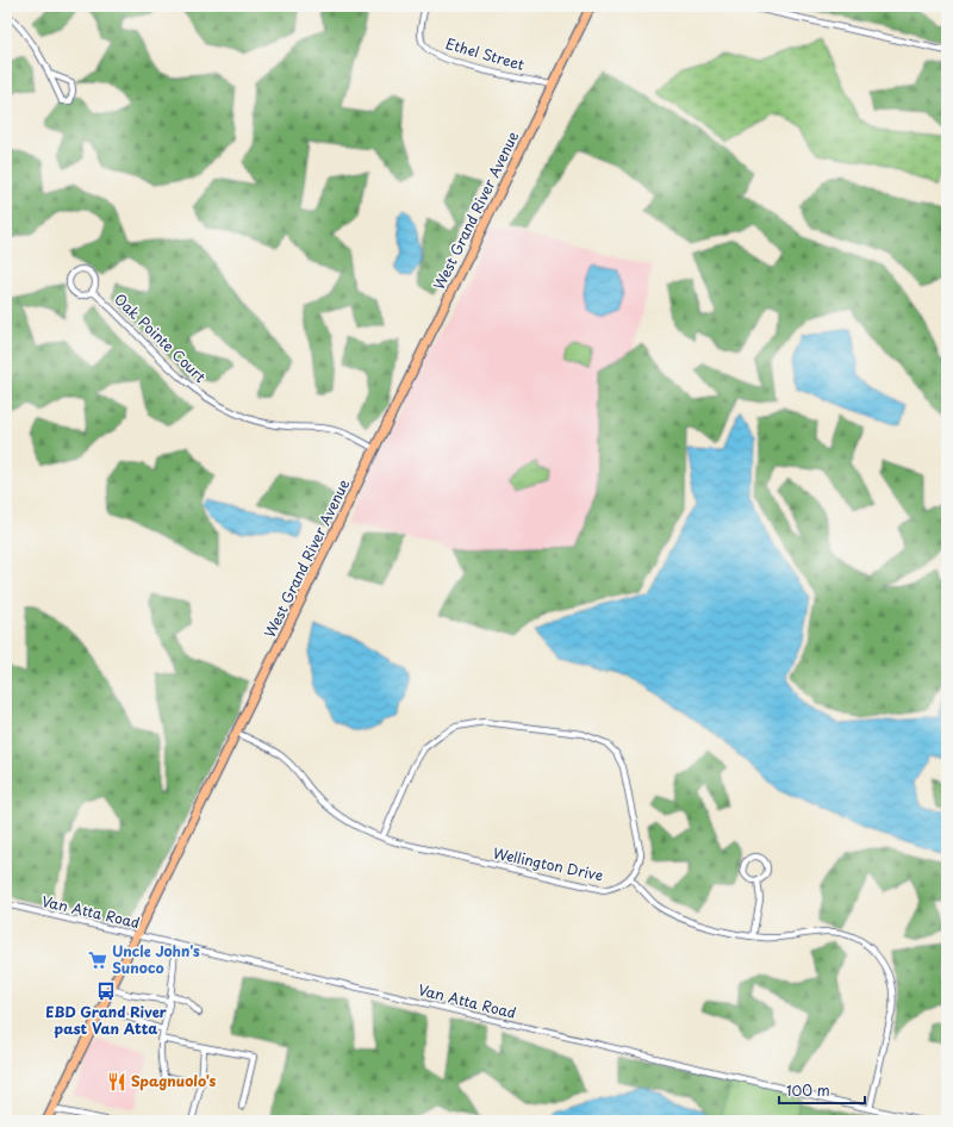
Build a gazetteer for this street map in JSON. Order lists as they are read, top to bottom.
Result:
{
  "streets": {
    "main road": ["West Grand River Avenue"],
    "street": [
      "Ethel Street",
      "Oak Pointe Court",
      "Wellington Drive",
      "Van Atta Road"
    ]
  },
  "crossings": [
    ["Ethel Street", "West Grand River Avenue"],
    ["West Grand River Avenue", "Oak Pointe Court"],
    ["West Grand River Avenue", "Wellington Drive"],
    ["West Grand River Avenue", "Van Atta Road"]
  ],
  "places": {
    "supermarket": ["Uncle John's Sunoco"],
    "bus stop": ["EBD Grand River past Van Atta"],
    "restaurant": ["Spagnuolo's"]
  },
  "scale_bar": "100 m"
}
